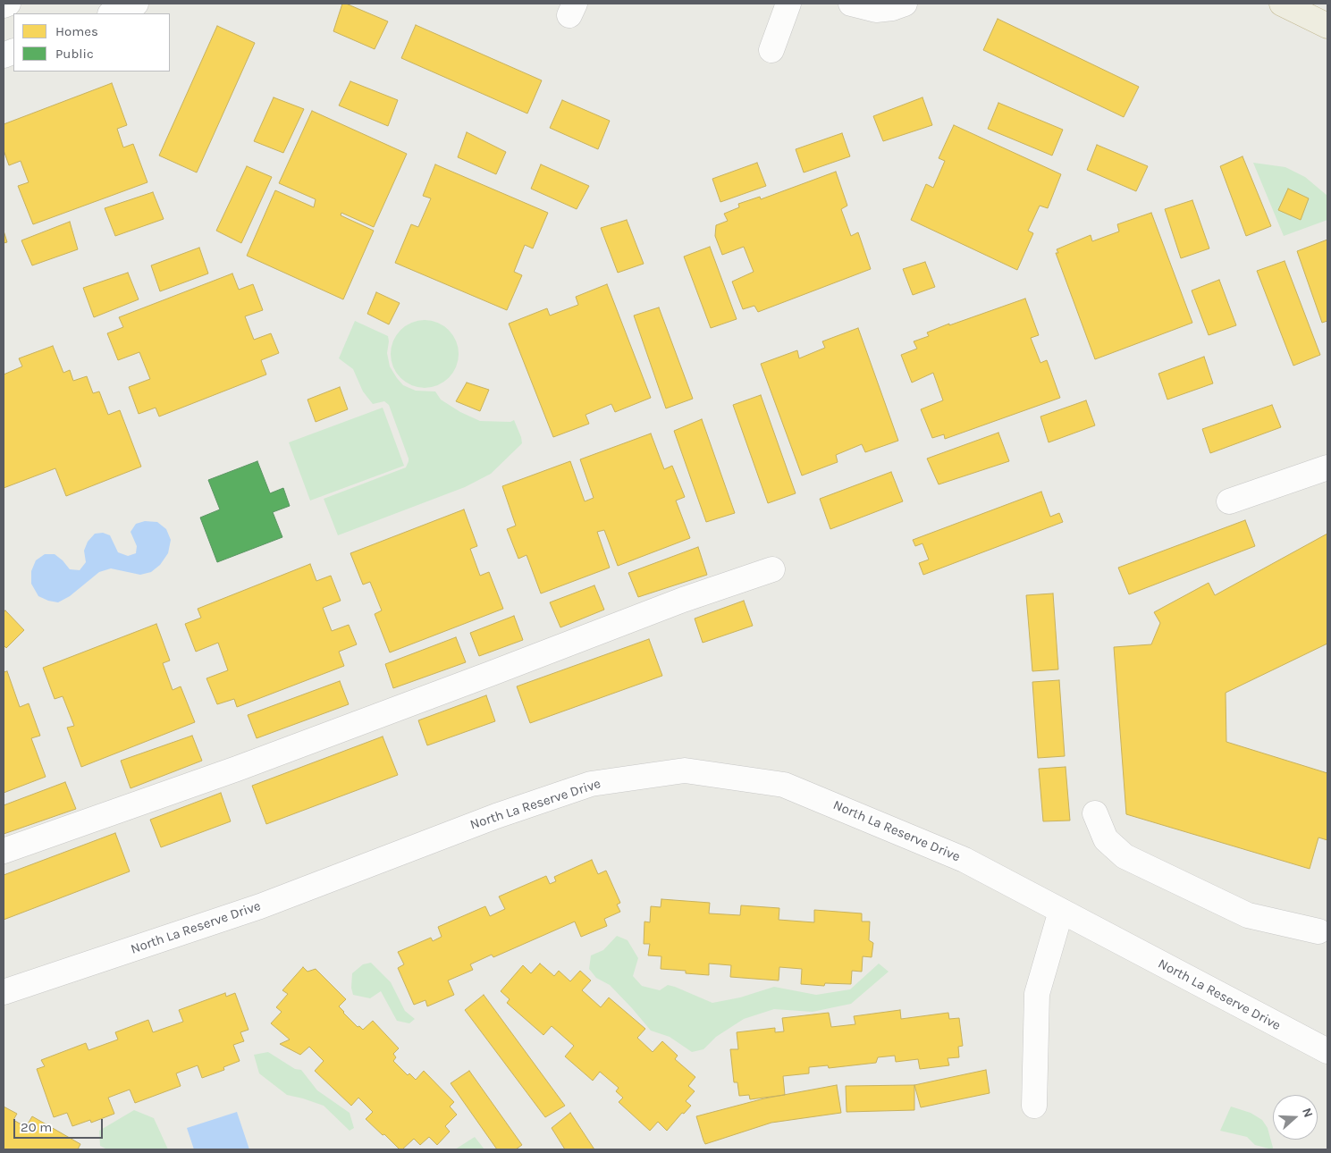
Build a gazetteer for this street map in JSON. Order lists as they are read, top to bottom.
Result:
{
  "streets": {
    "street": ["North La Reserve Drive"]
  },
  "legend": ["Homes", "Public"],
  "scale_bar": "20 m",
  "north": "right"
}
